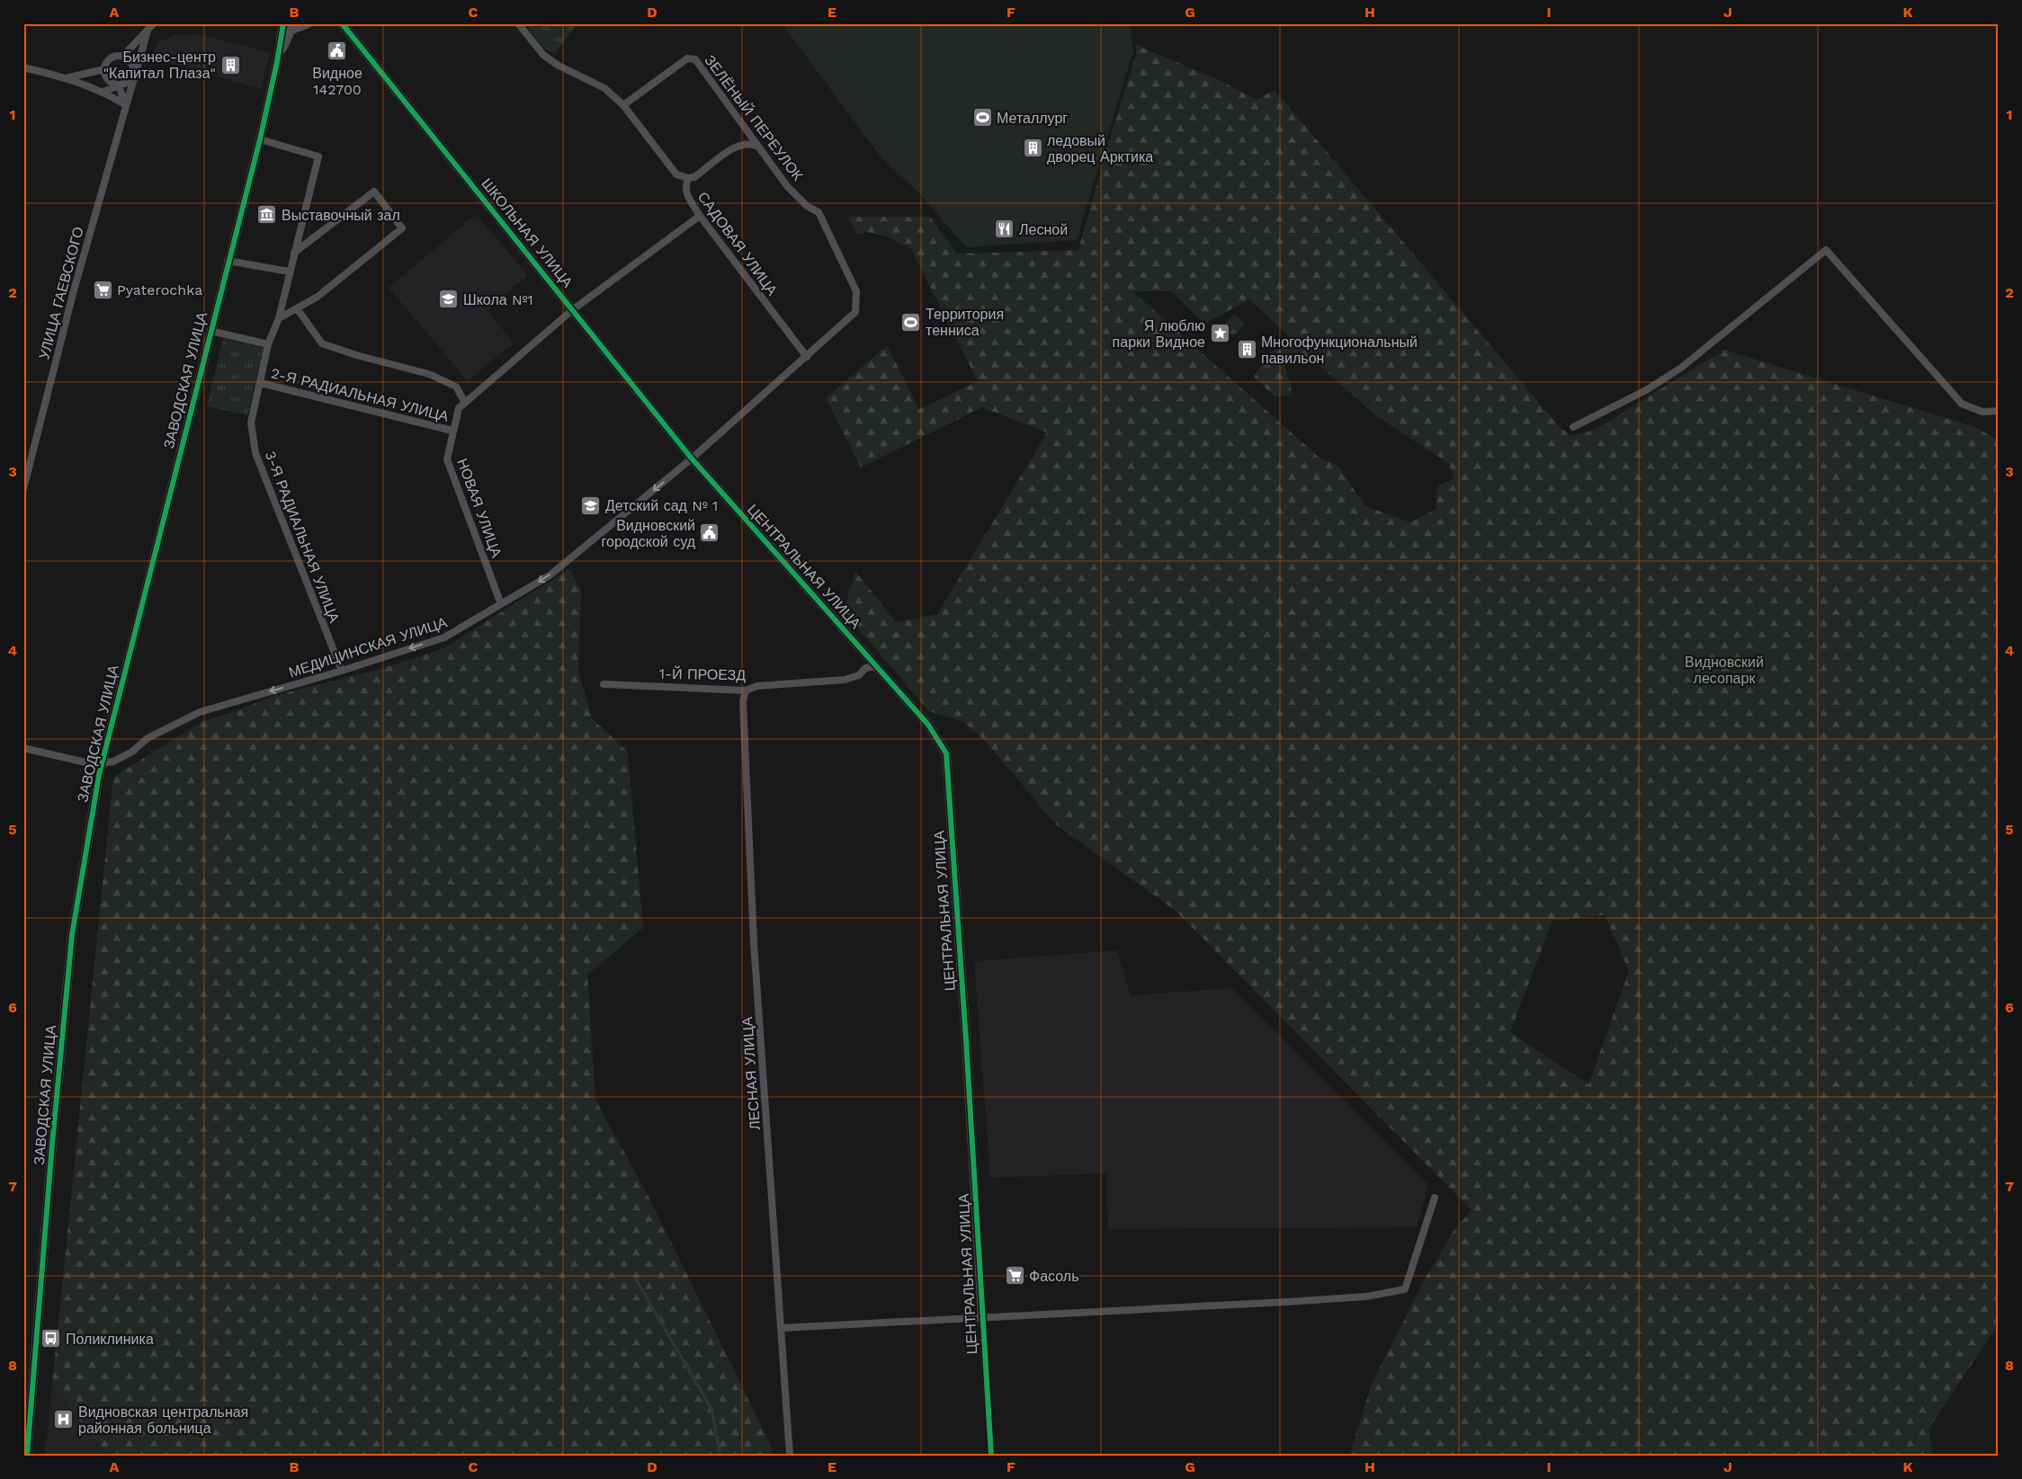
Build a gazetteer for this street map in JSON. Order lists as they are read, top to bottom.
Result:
{
  "streets": {
    "street": [
      "ЗЕЛЁНЫЙ ПЕРЕУЛОК",
      "ШКОЛЬНАЯ УЛИЦА",
      "САДОВАЯ УЛИЦА",
      "УЛИЦА ГАЕВСКОГО",
      "ЗАВОДСКАЯ УЛИЦА",
      "2-Я РАДИАЛЬНАЯ УЛИЦА",
      "НОВАЯ УЛИЦА",
      "3-Я РАДИАЛЬНАЯ УЛИЦА",
      "ЦЕНТРАЛЬНАЯ УЛИЦА",
      "МЕДИЦИНСКАЯ УЛИЦА",
      "1-Й ПРОЕЗД",
      "ЛЕСНАЯ УЛИЦА"
    ]
  },
  "crossings": [
    ["ЗЕЛЁНЫЙ ПЕРЕУЛОК", "САДОВАЯ УЛИЦА"],
    ["ЗЕЛЁНЫЙ ПЕРЕУЛОК", "МЕДИЦИНСКАЯ УЛИЦА"],
    ["ШКОЛЬНАЯ УЛИЦА", "НОВАЯ УЛИЦА"],
    ["ШКОЛЬНАЯ УЛИЦА", "ЦЕНТРАЛЬНАЯ УЛИЦА"],
    ["ШКОЛЬНАЯ УЛИЦА", "МЕДИЦИНСКАЯ УЛИЦА"],
    ["САДОВАЯ УЛИЦА", "НОВАЯ УЛИЦА"],
    ["САДОВАЯ УЛИЦА", "МЕДИЦИНСКАЯ УЛИЦА"],
    ["ЗАВОДСКАЯ УЛИЦА", "3-Я РАДИАЛЬНАЯ УЛИЦА"],
    ["ЗАВОДСКАЯ УЛИЦА", "МЕДИЦИНСКАЯ УЛИЦА"],
    ["2-Я РАДИАЛЬНАЯ УЛИЦА", "НОВАЯ УЛИЦА"],
    ["2-Я РАДИАЛЬНАЯ УЛИЦА", "3-Я РАДИАЛЬНАЯ УЛИЦА"],
    ["НОВАЯ УЛИЦА", "МЕДИЦИНСКАЯ УЛИЦА"],
    ["3-Я РАДИАЛЬНАЯ УЛИЦА", "МЕДИЦИНСКАЯ УЛИЦА"],
    ["ЦЕНТРАЛЬНАЯ УЛИЦА", "МЕДИЦИНСКАЯ УЛИЦА"],
    ["ЦЕНТРАЛЬНАЯ УЛИЦА", "1-Й ПРОЕЗД"],
    ["1-Й ПРОЕЗД", "ЛЕСНАЯ УЛИЦА"]
  ],
  "one_way": ["МЕДИЦИНСКАЯ УЛИЦА"],
  "parks": ["Видновский лесопарк"],
  "places": {
    "public building": ["Видное 142700", "Видновский городской суд"],
    "building": ["Бизнес-центр \"Капитал Плаза\"", "ледовый дворец Арктика", "Многофункциональный павильон"],
    "sports": ["Металлург", "Территория тенниса"],
    "museum": ["Выставочный зал"],
    "restaurant": ["Лесной"],
    "supermarket": ["Pyaterochka", "Фасоль"],
    "school or university": ["Школа №1", "Детский сад № 1"],
    "place": ["Я люблю парки Видное"],
    "bus stop": ["Поликлиника"],
    "hospital": ["Видновская центральная районная больница"]
  },
  "grid": {
    "columns": [
      "A",
      "B",
      "C",
      "D",
      "E",
      "F",
      "G",
      "H",
      "I",
      "J",
      "K"
    ],
    "rows": [
      "1",
      "2",
      "3",
      "4",
      "5",
      "6",
      "7",
      "8"
    ]
  }
}
